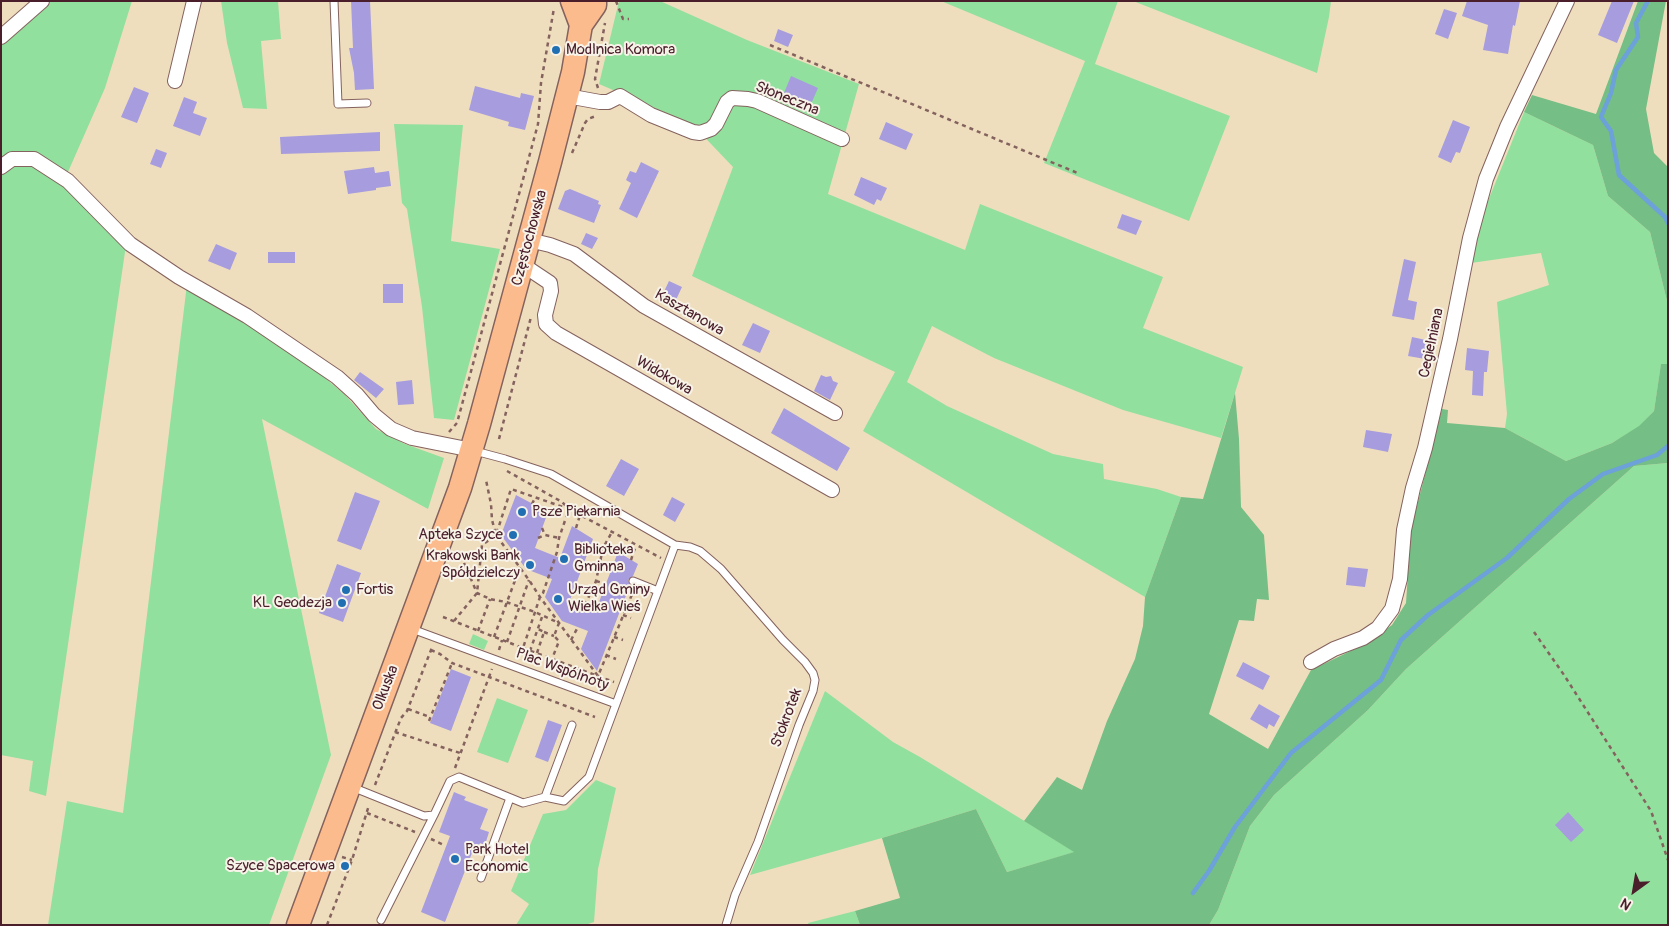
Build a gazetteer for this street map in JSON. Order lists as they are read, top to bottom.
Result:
{
  "streets": {
    "main road": ["Częstochowska", "Olkuska"],
    "street": [
      "Słoneczna",
      "Kasztanowa",
      "Cegielniana",
      "Widokowa"
    ],
    "lane": ["Plac Wspólnoty", "Stokrotek"]
  },
  "crossings": [
    ["Słoneczna", "Częstochowska"],
    ["Częstochowska", "Kasztanowa"],
    ["Częstochowska", "Widokowa"],
    ["Częstochowska", "Olkuska"],
    ["Plac Wspólnoty", "Olkuska"],
    ["Plac Wspólnoty", "Stokrotek"]
  ],
  "places": [
    "Modlnica Komora",
    "Psze Piekarnia",
    "Apteka Szyce",
    "Biblioteka Gminna",
    "Krakowski Bank Spółdzielczy",
    "Fortis",
    "Urząd Gminy Wielka Wieś",
    "KL Geodezja",
    "Park Hotel Economic",
    "Szyce Spacerowa"
  ],
  "north": "bottom left"
}
